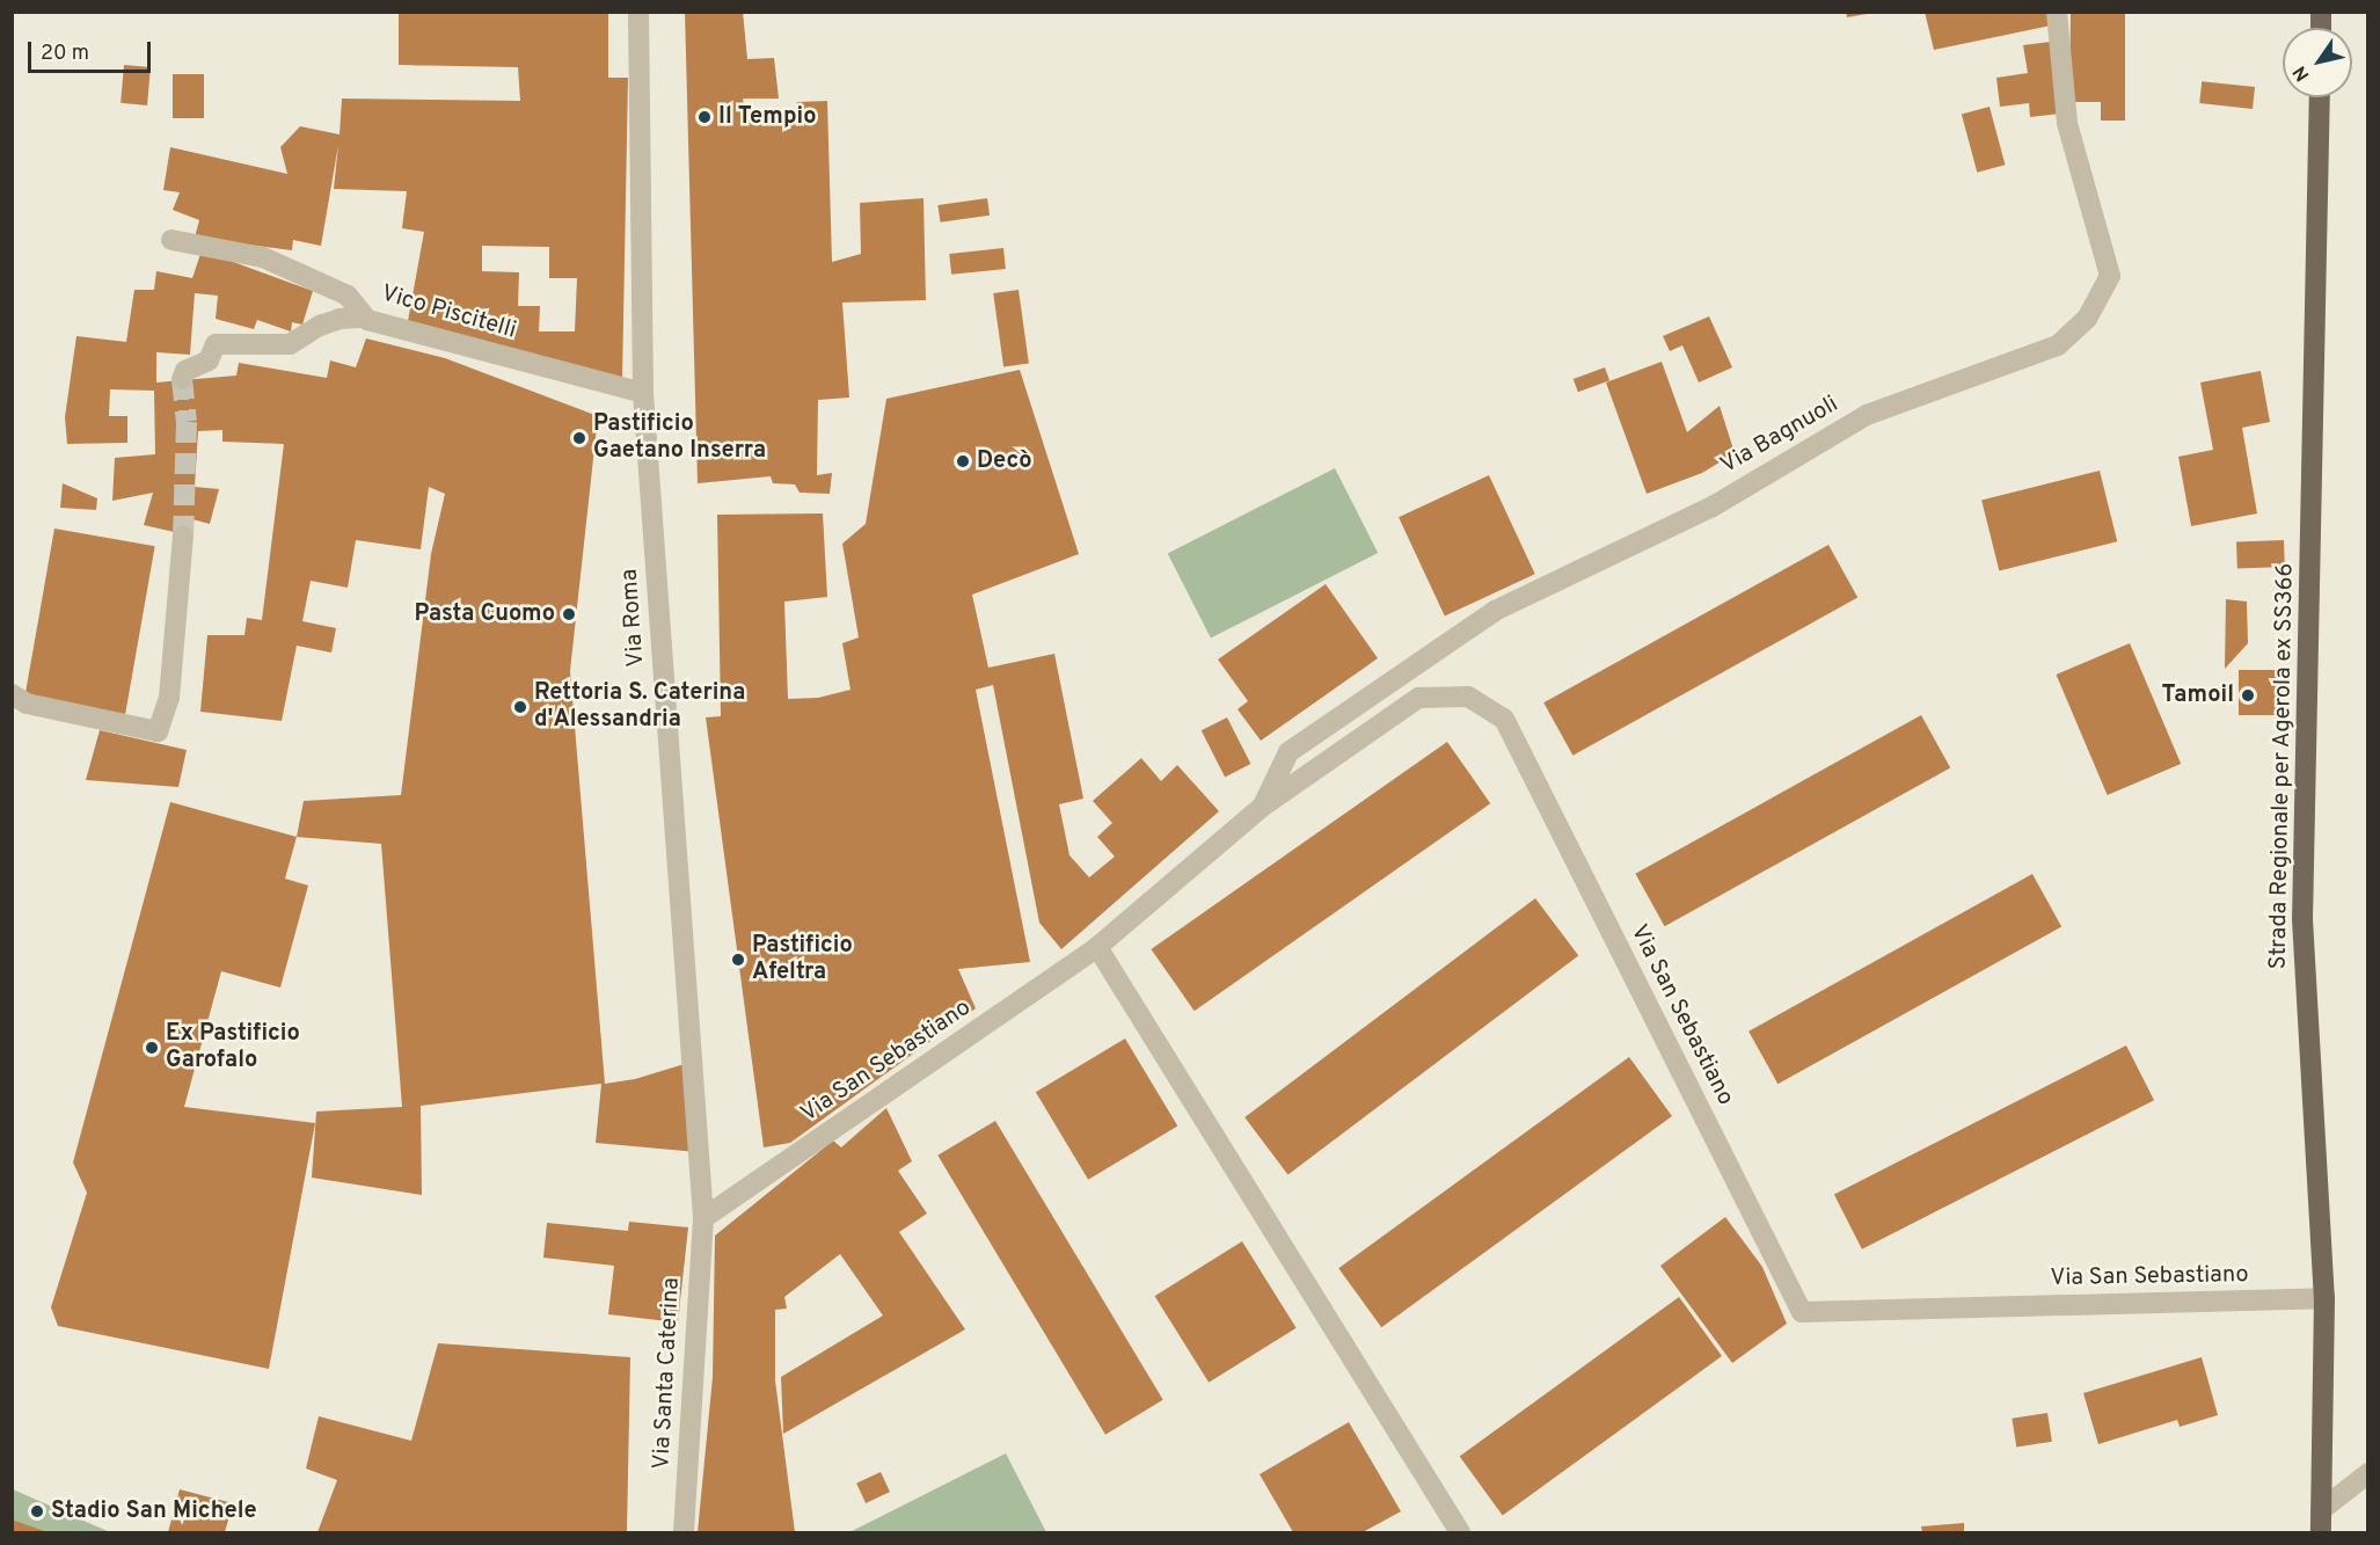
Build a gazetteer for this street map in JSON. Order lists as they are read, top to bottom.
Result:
{
  "streets": {
    "main road": ["Strada Regionale per Agerola ex SS366"],
    "street": [
      "Vico Piscitelli",
      "Via Bagnuoli",
      "Via Roma",
      "Via San Sebastiano",
      "Via Santa Caterina"
    ]
  },
  "crossings": [
    ["Vico Piscitelli", "Via Roma"],
    ["Via Bagnuoli", "Via San Sebastiano"],
    ["Via Roma", "Via San Sebastiano"],
    ["Via Roma", "Via Santa Caterina"],
    ["Strada Regionale per Agerola ex SS366", "Via San Sebastiano"],
    ["Via San Sebastiano", "Via Santa Caterina"]
  ],
  "places": [
    "Il Tempio",
    "Pastificio Gaetano Inserra",
    "Decò",
    "Pasta Cuomo",
    "Tamoil",
    "Rettoria S. Caterina d'Alessandria",
    "Pastificio Afeltra",
    "Ex Pastificio Garofalo",
    "Stadio San Michele"
  ],
  "scale_bar": "20 m",
  "north": "bottom left"
}
